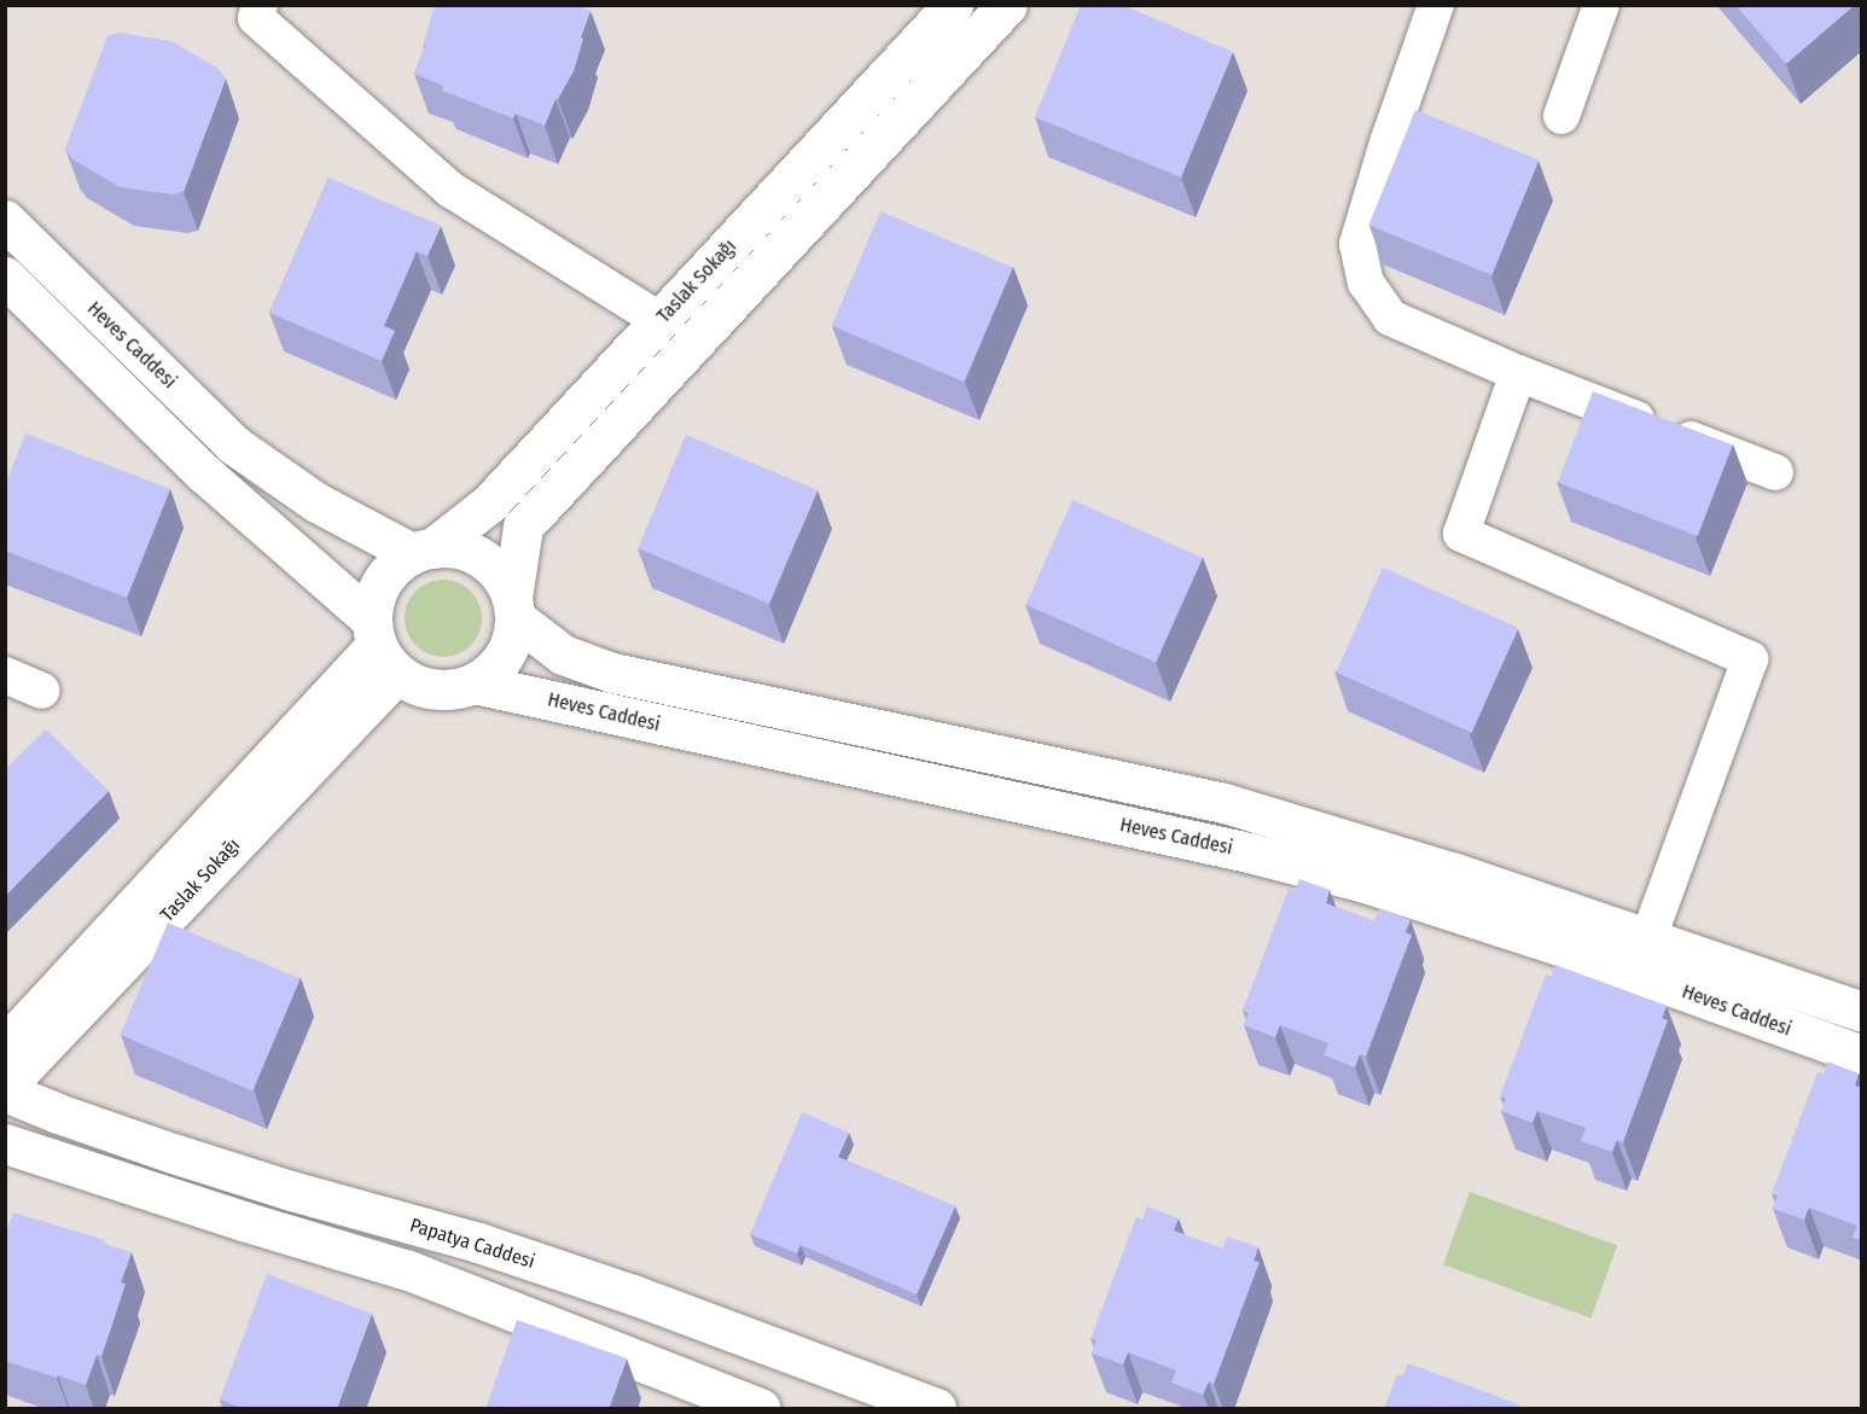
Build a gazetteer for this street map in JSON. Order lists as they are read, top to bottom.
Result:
{
  "streets": {
    "street": ["Taslak Sokağı", "Heves Caddesi", "Papatya Caddesi"]
  },
  "crossings": [
    ["Taslak Sokağı", "Heves Caddesi"],
    ["Taslak Sokağı", "Papatya Caddesi"]
  ]
}
